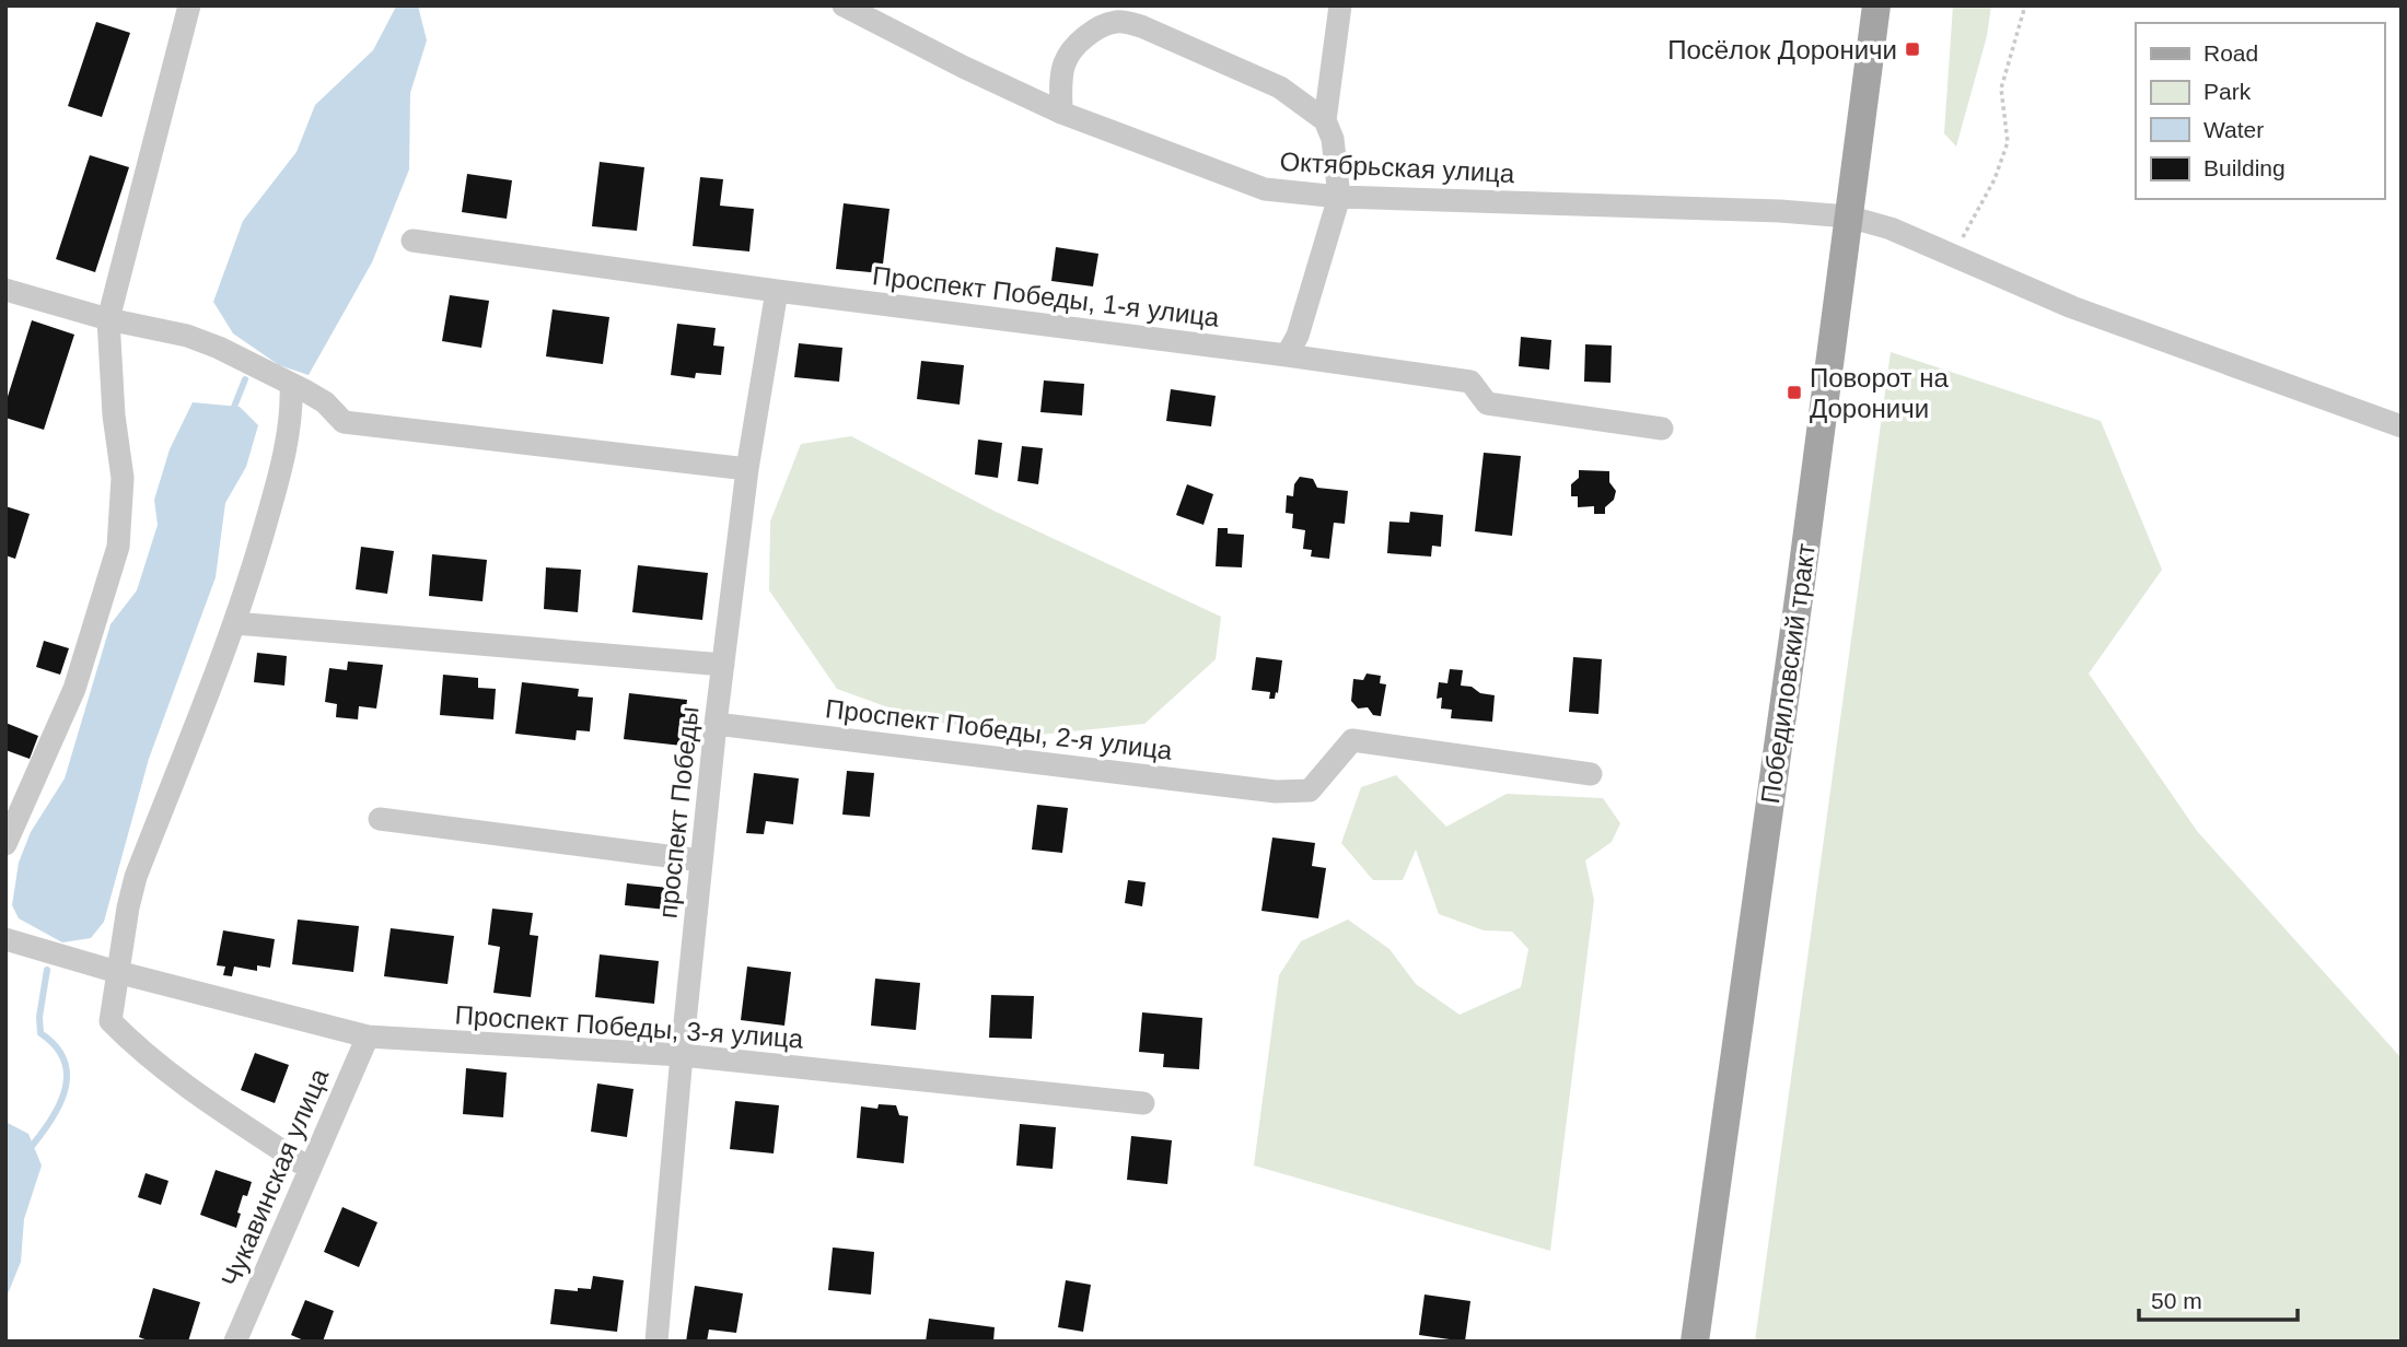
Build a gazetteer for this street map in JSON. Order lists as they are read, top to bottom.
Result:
{
  "streets": {
    "main road": ["Победиловский тракт"],
    "street": [
      "Октябрьская улица",
      "Проспект Победы, 1-я улица",
      "Проспект Победы, 2-я улица",
      "проспект Победы",
      "Проспект Победы, 3-я улица",
      "Чукавинская улица"
    ]
  },
  "crossings": [
    ["Октябрьская улица", "Победиловский тракт"],
    ["Проспект Победы, 1-я улица", "проспект Победы"],
    ["Проспект Победы, 2-я улица", "проспект Победы"],
    ["проспект Победы", "Проспект Победы, 3-я улица"],
    ["Проспект Победы, 3-я улица", "Чукавинская улица"]
  ],
  "places": {
    "transit": ["Посёлок Дороничи", "Поворот на Дороничи"]
  },
  "legend": [
    "Road",
    "Park",
    "Water",
    "Building"
  ],
  "scale_bar": "50 m"
}
